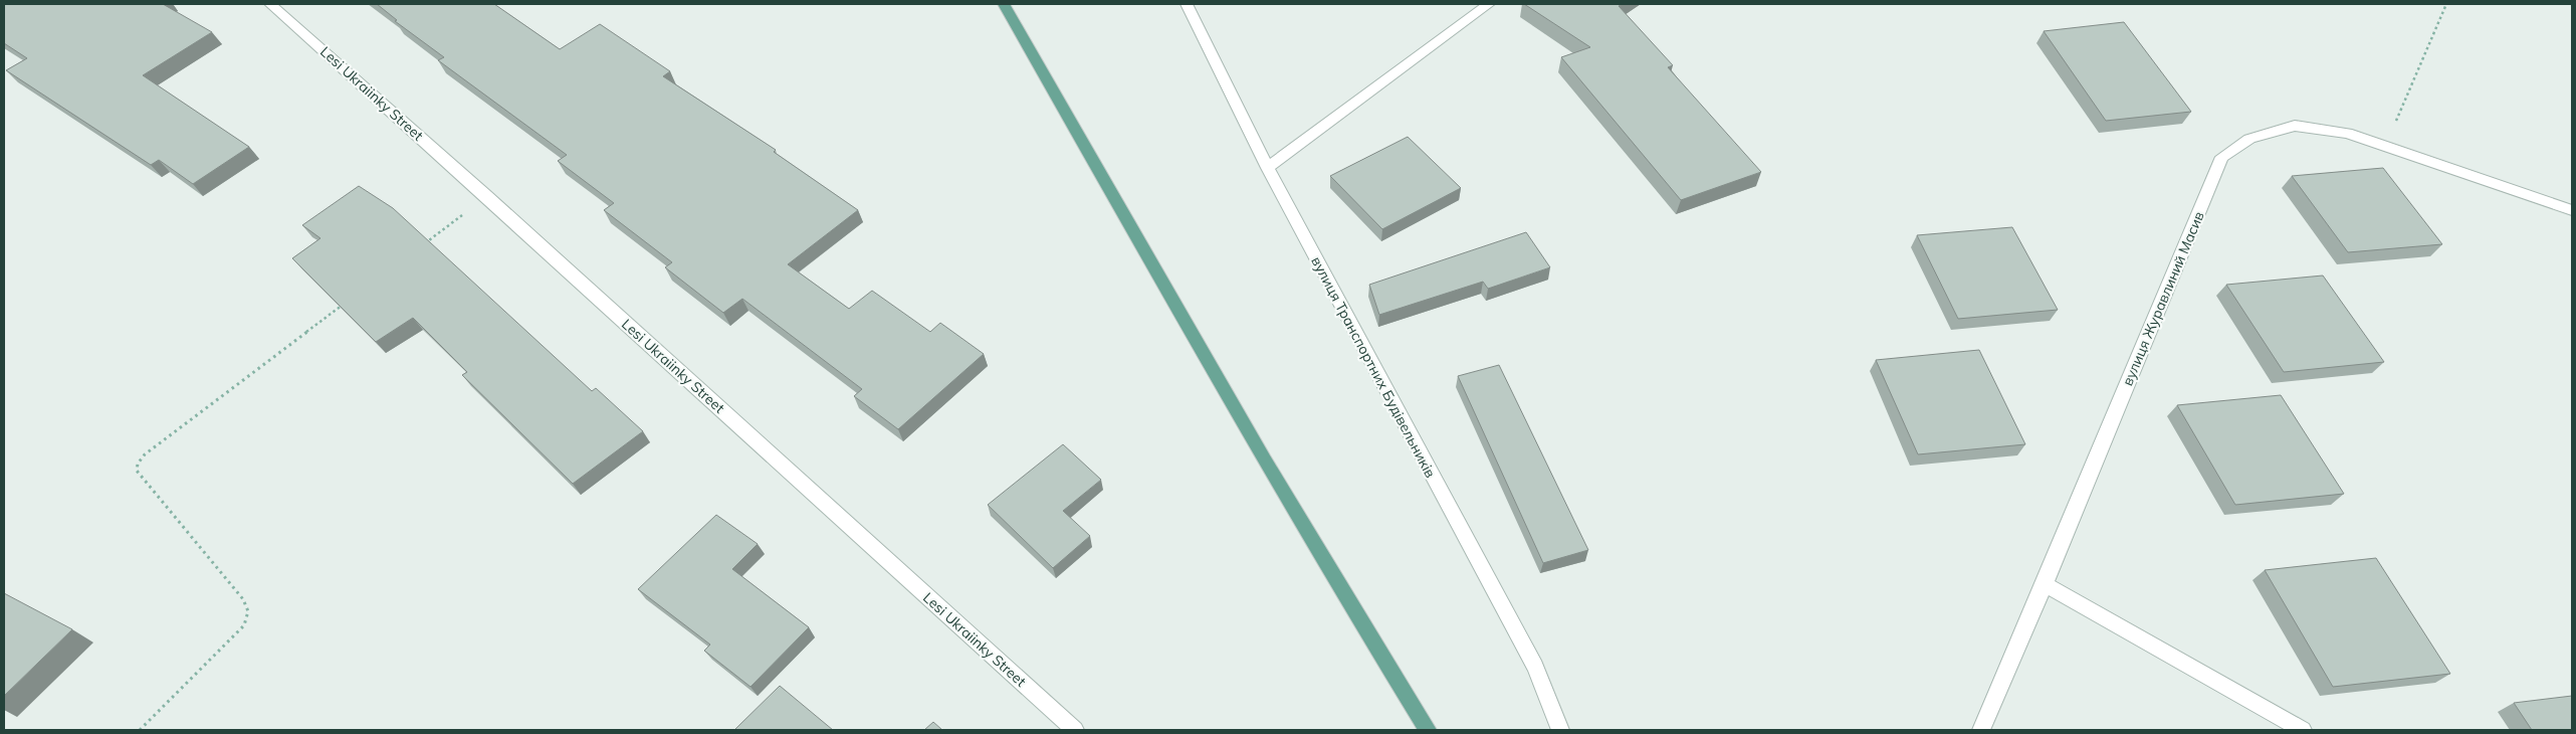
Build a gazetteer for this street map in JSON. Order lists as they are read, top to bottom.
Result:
{
  "streets": {
    "street": ["Lesi Ukraiinky Street", "вулиця Журавлиний Масив", "вулиця Транспортних Будівельників"]
  }
}
